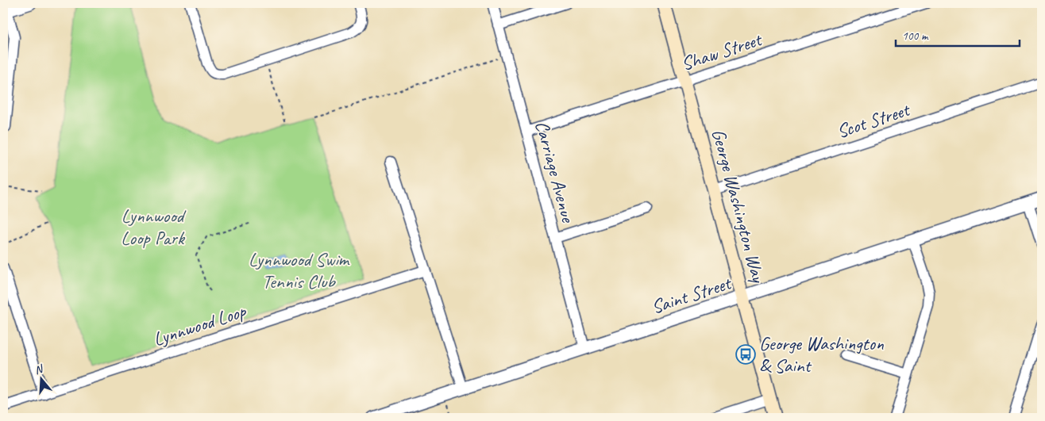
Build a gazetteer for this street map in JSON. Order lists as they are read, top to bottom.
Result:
{
  "streets": {
    "main road": ["George Washington Way"],
    "street": [
      "Shaw Street",
      "Scot Street",
      "Carriage Avenue",
      "Saint Street",
      "Lynnwood Loop"
    ]
  },
  "crossings": [
    ["Shaw Street", "Carriage Avenue"],
    ["Shaw Street", "George Washington Way"],
    ["Scot Street", "George Washington Way"],
    ["Carriage Avenue", "Saint Street"],
    ["George Washington Way", "Saint Street"]
  ],
  "parks": ["Lynnwood Loop Park", "Lynnwood Swim Tennis Club"],
  "places": {
    "bus stop": ["George Washington & Saint"]
  },
  "scale_bar": "100 m",
  "north": "top"
}
